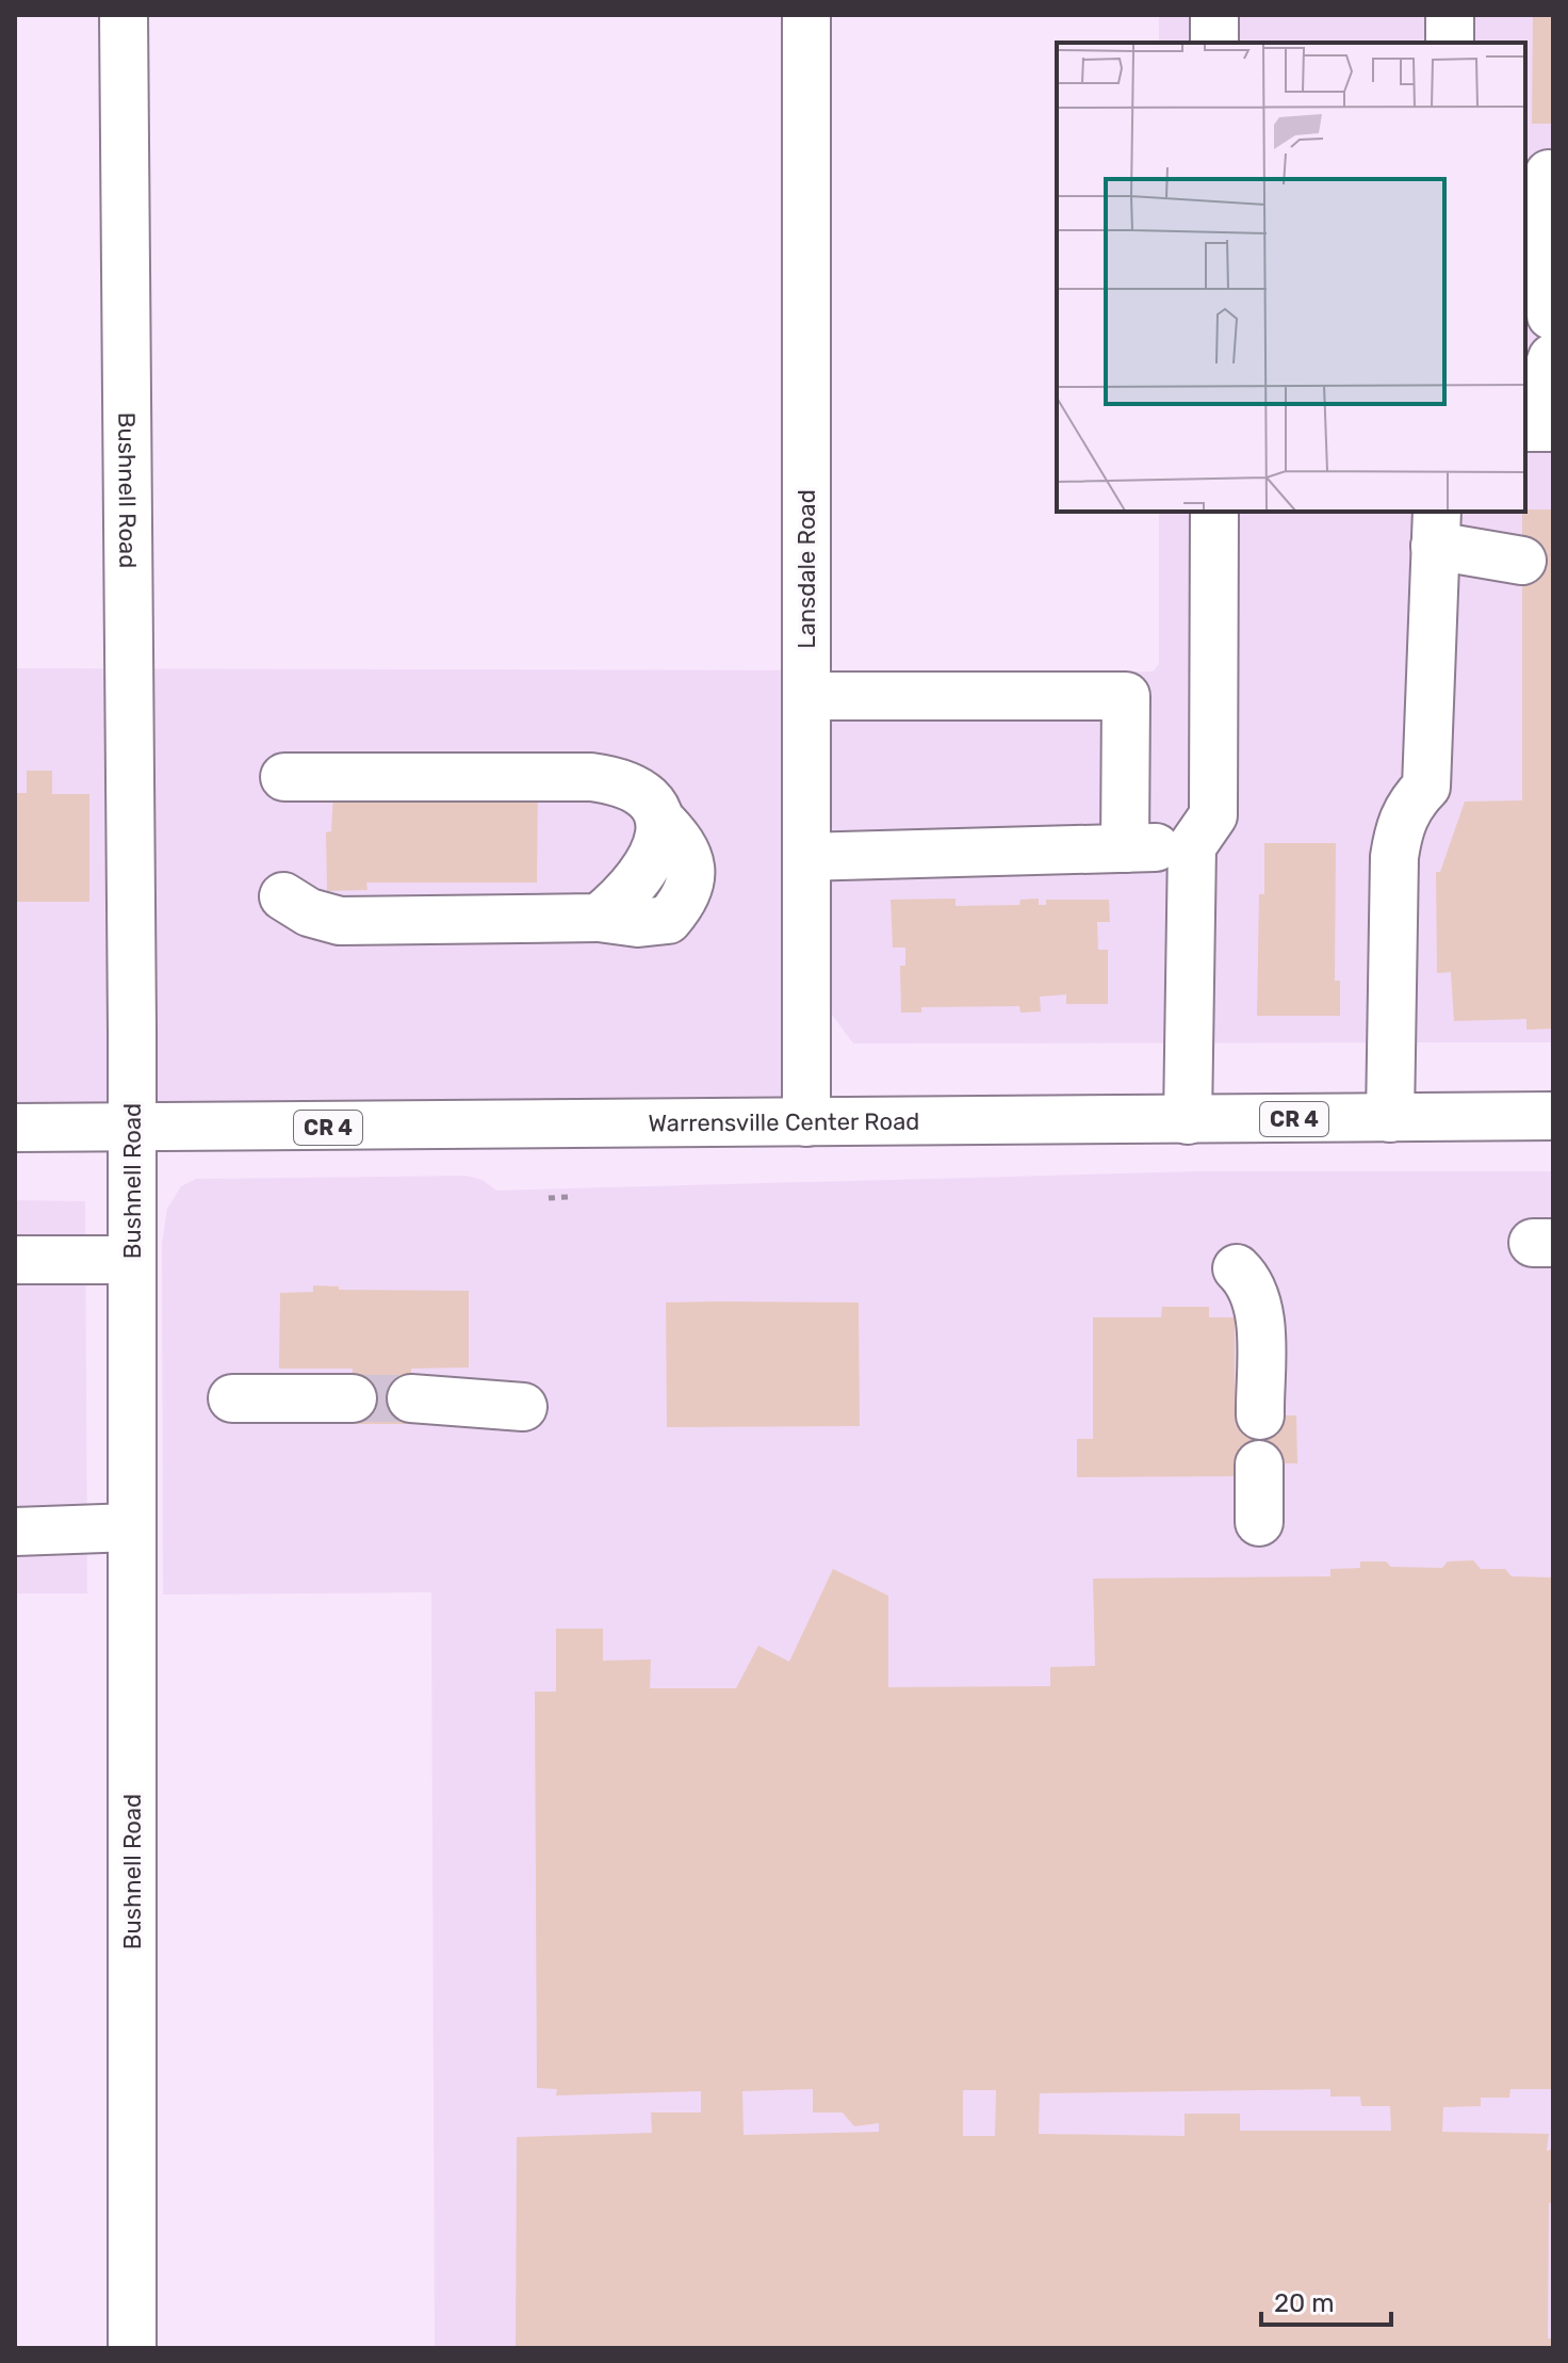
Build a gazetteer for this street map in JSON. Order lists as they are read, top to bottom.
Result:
{
  "streets": {
    "street": [
      "Bushnell Road",
      "Lansdale Road",
      "CR 4",
      "Warrensville Center Road"
    ]
  },
  "crossings": [
    ["Bushnell Road", "Warrensville Center Road"],
    ["Lansdale Road", "Warrensville Center Road"]
  ],
  "scale_bar": "20 m"
}
